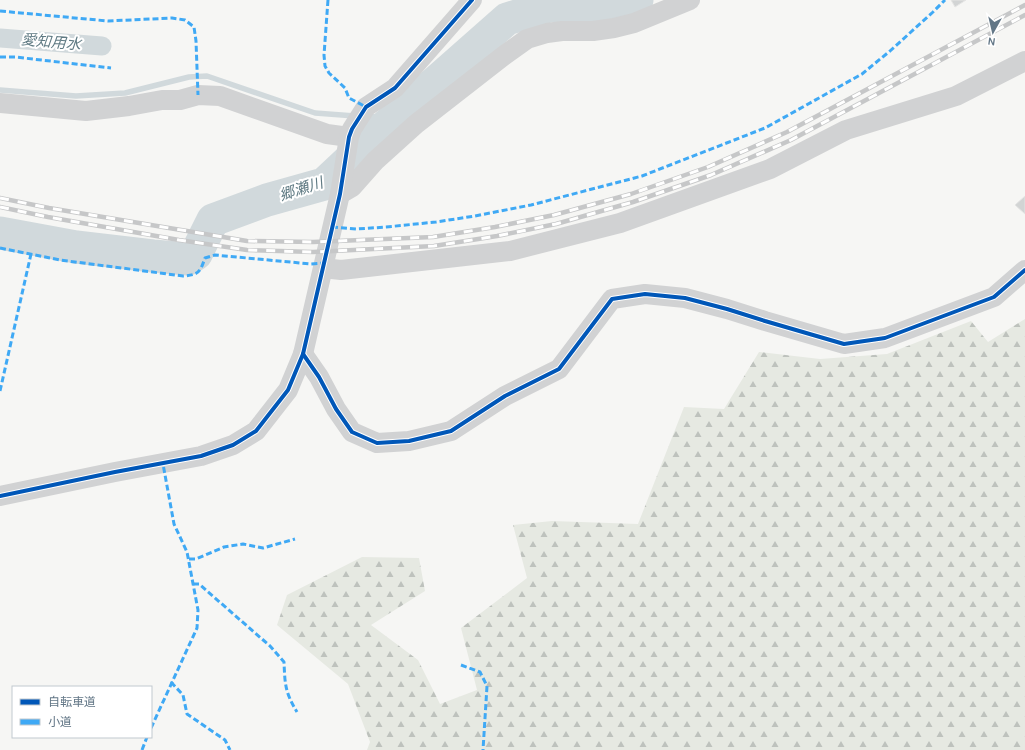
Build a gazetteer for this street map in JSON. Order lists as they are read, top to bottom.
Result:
{
  "water": ["愛知用水", "郷瀬川"],
  "legend": ["自転車道", "小道"],
  "north": "bottom"
}
